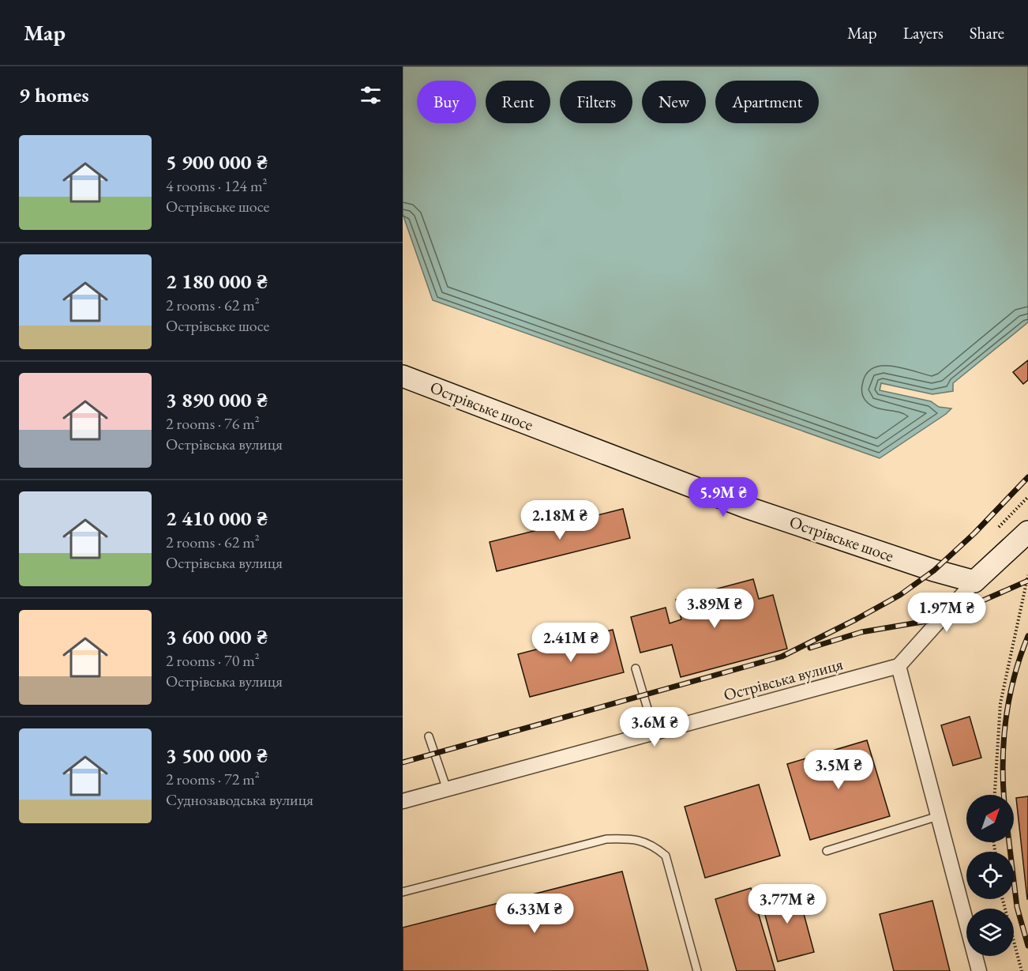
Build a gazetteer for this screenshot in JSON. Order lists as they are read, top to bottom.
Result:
{
  "streets": {
    "street": ["Острівське шосе", "Острівська вулиця"]
  },
  "north": "top right",
  "page": {
    "header": "Map",
    "nav": ["Map", "Layers", "Share"],
    "heading": "9 homes",
    "chip": [
      "Buy",
      "Rent",
      "Filters",
      "New",
      "Apartment"
    ],
    "list": [
      {
        "name": "5 900 000 ₴",
        "note": "4 rooms · 124 m² · Острівське шосе"
      },
      {
        "name": "2 180 000 ₴",
        "note": "2 rooms · 62 m² · Острівське шосе"
      },
      {
        "name": "3 890 000 ₴",
        "note": "2 rooms · 76 m² · Острівська вулиця"
      },
      {
        "name": "2 410 000 ₴",
        "note": "2 rooms · 62 m² · Острівська вулиця"
      },
      {
        "name": "3 600 000 ₴",
        "note": "2 rooms · 70 m² · Острівська вулиця"
      },
      {
        "name": "3 500 000 ₴",
        "note": "2 rooms · 72 m² · Суднозаводська вулиця"
      }
    ],
    "price": [
      "5.9M ₴",
      "2.18M ₴",
      "3.89M ₴",
      "1.97M ₴",
      "2.41M ₴",
      "3.6M ₴",
      "3.5M ₴",
      "3.77M ₴",
      "6.33M ₴"
    ]
  }
}
